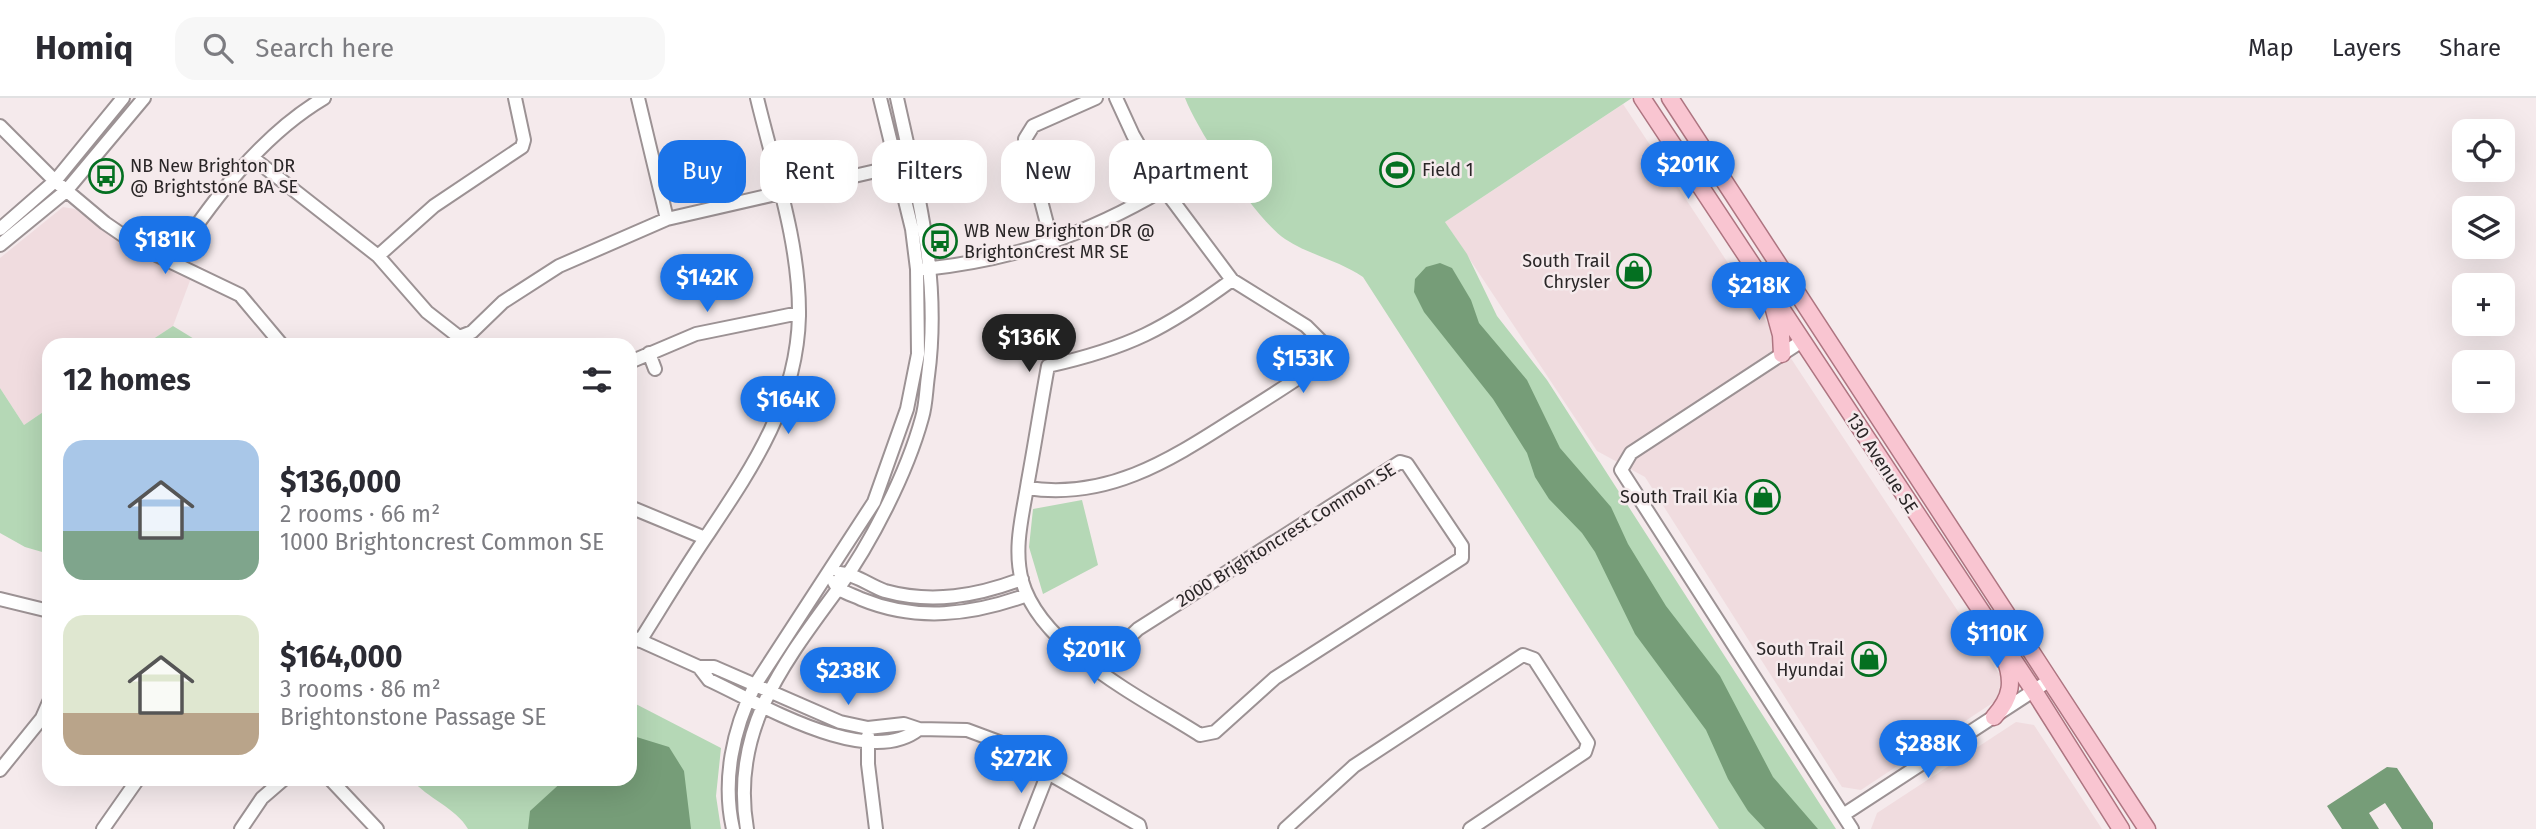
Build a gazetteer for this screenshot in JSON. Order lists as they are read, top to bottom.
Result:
{
  "streets": {
    "main road": ["130 Avenue SE"],
    "street": ["2000 Brightoncrest Common SE"]
  },
  "places": {
    "sports": ["Field 1"],
    "bus stop": ["NB New Brighton DR @ Brightstone BA SE", "WB New Brighton DR @ BrightonCrest MR SE"],
    "shop": ["South Trail Chrysler", "South Trail Kia", "South Trail Hyundai"]
  },
  "page": {
    "header": "Homiq",
    "search": "Search here",
    "nav": ["Map", "Layers", "Share"],
    "map_buttons": ["+", "−"],
    "chip": [
      "Buy",
      "Rent",
      "Filters",
      "New",
      "Apartment"
    ],
    "price": [
      "$201K",
      "$181K",
      "$142K",
      "$218K",
      "$136K",
      "$153K",
      "$164K",
      "$110K",
      "$201K",
      "$238K",
      "$288K",
      "$272K"
    ],
    "heading": "12 homes",
    "list": [
      {
        "name": "$136,000",
        "note": "2 rooms · 66 m² · 1000 Brightoncrest Common SE"
      },
      {
        "name": "$164,000",
        "note": "3 rooms · 86 m² · Brightonstone Passage SE"
      }
    ]
  }
}
